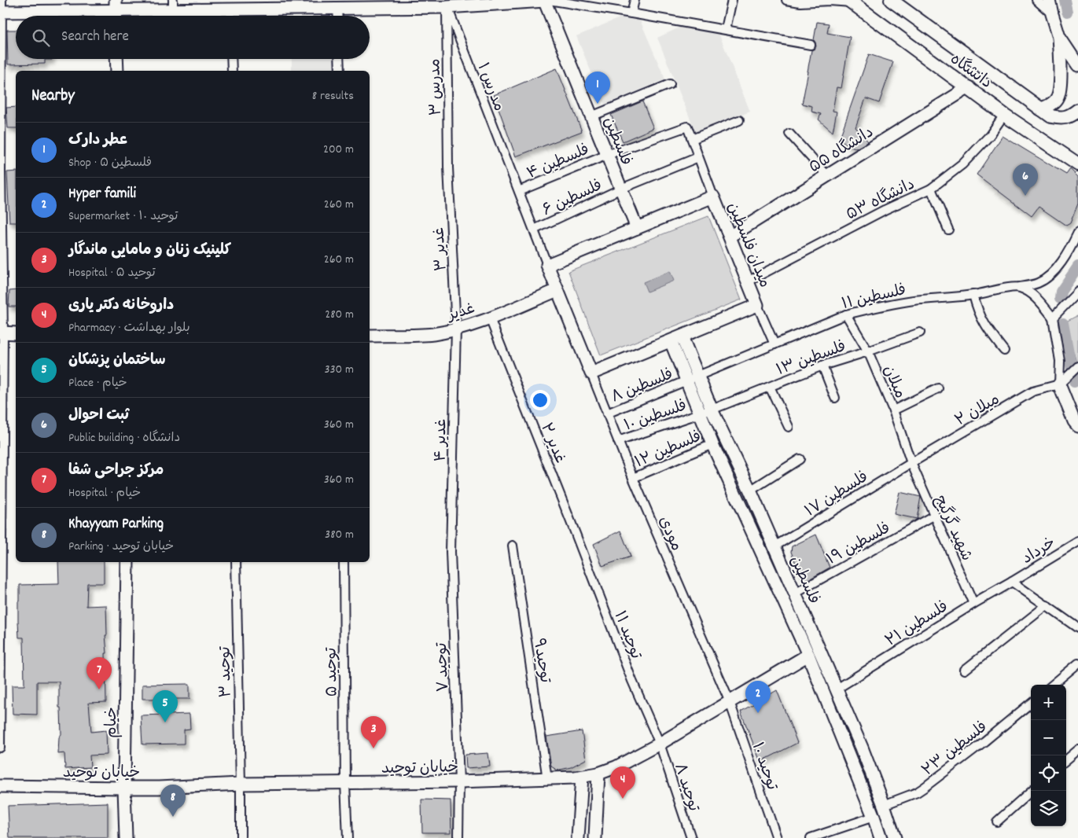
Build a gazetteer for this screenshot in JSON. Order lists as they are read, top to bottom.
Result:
{
  "streets": {
    "main road": ["دانشگاه"],
    "street": [
      "مدرس ۱",
      "مدرس ۳",
      "فلسطین",
      "دانشگاه ۵۵",
      "فلسطین ۴",
      "فلسطین ۶",
      "دانشگاه ۵۳",
      "میدان فلسطین",
      "غدیر ۳",
      "فلسطین ۱۱",
      "غدیر",
      "فلسطین ۱۳",
      "میلان",
      "فلسطین ۸",
      "میلان ۲",
      "فلسطین ۱۰",
      "غدیر ۴",
      "غدیر ۲",
      "فلسطین ۱۲",
      "فلسطین ۱۷",
      "شهید گرگیج",
      "مودی",
      "فلسطین ۱۹",
      "خرداد",
      "فلسطین ۲۱",
      "توحید ۱۱",
      "توحید۹",
      "توحید ۷",
      "توحید ۳",
      "توحید ۵",
      "خیام",
      "فلسطین ۲۳",
      "توحید ۱۰",
      "خیابان توحید",
      "توحید ۸"
    ]
  },
  "crossings": [
    ["دانشگاه", "دانشگاه ۵۵"],
    ["دانشگاه", "دانشگاه ۵۳"],
    ["مدرس ۱", "مدرس ۳"],
    ["مدرس ۱", "فلسطین ۴"],
    ["مدرس ۱", "فلسطین ۶"],
    ["مدرس ۱", "میدان فلسطین"],
    ["مدرس ۳", "غدیر ۳"],
    ["فلسطین", "فلسطین ۴"],
    ["فلسطین", "فلسطین ۶"],
    ["فلسطین", "میدان فلسطین"],
    ["فلسطین", "فلسطین ۱۱"],
    ["فلسطین", "فلسطین ۱۳"],
    ["فلسطین", "فلسطین ۸"],
    ["فلسطین", "فلسطین ۱۰"],
    ["فلسطین", "فلسطین ۱۲"],
    ["فلسطین", "فلسطین ۱۷"],
    ["فلسطین", "فلسطین ۱۹"],
    ["فلسطین", "فلسطین ۲۱"],
    ["فلسطین", "فلسطین ۲۳"],
    ["فلسطین", "خیابان توحید"],
    ["دانشگاه ۵۵", "میدان فلسطین"],
    ["دانشگاه ۵۳", "میدان فلسطین"],
    ["میدان فلسطین", "مودی"],
    ["غدیر ۳", "غدیر"],
    ["غدیر ۳", "غدیر ۴"],
    ["فلسطین ۱۱", "میلان"],
    ["فلسطین ۱۱", "فلسطین ۸"],
    ["غدیر", "غدیر ۴"],
    ["غدیر", "غدیر ۲"],
    ["فلسطین ۱۳", "میلان"],
    ["فلسطین ۱۳", "فلسطین ۱۰"],
    ["میلان", "میلان ۲"],
    ["میلان", "فلسطین ۱۷"],
    ["میلان", "شهید گرگیج"],
    ["فلسطین ۸", "مودی"],
    ["میلان ۲", "فلسطین ۱۷"],
    ["میلان ۲", "شهید گرگیج"],
    ["فلسطین ۱۰", "مودی"],
    ["غدیر ۴", "توحید ۷"],
    ["غدیر ۲", "توحید ۱۱"],
    ["فلسطین ۱۲", "مودی"],
    ["فلسطین ۱۷", "شهید گرگیج"],
    ["شهید گرگیج", "فلسطین ۱۹"],
    ["شهید گرگیج", "فلسطین ۲۱"],
    ["مودی", "توحید ۱۰"],
    ["مودی", "خیابان توحید"],
    ["خرداد", "فلسطین ۲۱"],
    ["توحید ۱۱", "خیابان توحید"],
    ["توحید ۱۱", "توحید ۸"],
    ["توحید۹", "خیابان توحید"],
    ["توحید ۷", "خیابان توحید"],
    ["توحید ۳", "خیابان توحید"],
    ["توحید ۵", "خیابان توحید"],
    ["خیام", "خیابان توحید"],
    ["توحید ۱۰", "خیابان توحید"],
    ["خیابان توحید", "توحید ۸"]
  ],
  "page": {
    "search": "Search here",
    "heading": ["Nearby", "8 results"],
    "pins": [
      "1",
      "6",
      "7",
      "2",
      "5",
      "3",
      "4",
      "8"
    ],
    "list": [
      {
        "mark": "1",
        "name": "عطر دارک",
        "note": "Shop · فلسطین ۵",
        "value": "200 m"
      },
      {
        "mark": "2",
        "name": "Hyper famili",
        "note": "Supermarket · توحید ۱۰",
        "value": "260 m"
      },
      {
        "mark": "3",
        "name": "کلینیک زنان و مامایی ماندگار",
        "note": "Hospital · توحید ۵",
        "value": "260 m"
      },
      {
        "mark": "4",
        "name": "داروخانه دکتر یاری",
        "note": "Pharmacy · بلوار بهداشت",
        "value": "280 m"
      },
      {
        "mark": "5",
        "name": "ساختمان پزشکان",
        "note": "Place · خیام",
        "value": "330 m"
      },
      {
        "mark": "6",
        "name": "ثبت احوال",
        "note": "Public building · دانشگاه",
        "value": "360 m"
      },
      {
        "mark": "7",
        "name": "مرکز جراحی شفا",
        "note": "Hospital · خیام",
        "value": "360 m"
      },
      {
        "mark": "8",
        "name": "Khayyam Parking",
        "note": "Parking · خیابان توحید",
        "value": "380 m"
      }
    ],
    "map_buttons": ["+", "−"]
  }
}
